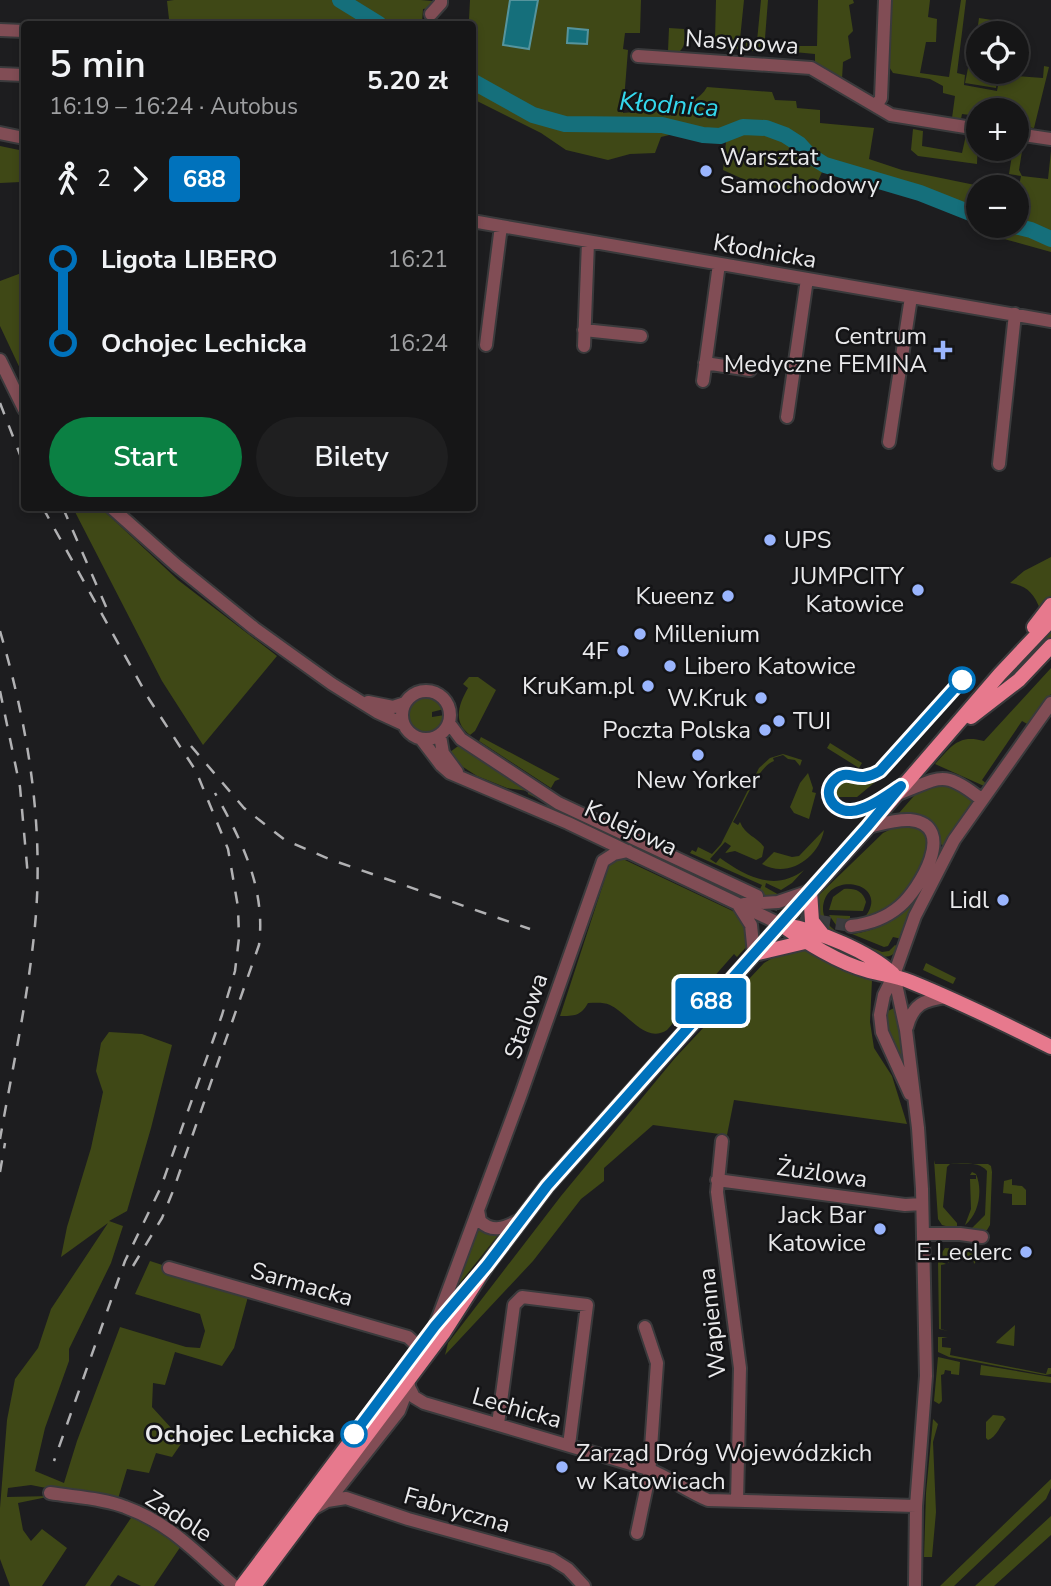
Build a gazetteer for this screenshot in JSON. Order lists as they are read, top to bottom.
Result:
{
  "streets": {
    "main road": ["Kolejowa"],
    "street": [
      "Nasypowa",
      "Kłodnicka",
      "Stalowa",
      "Żużlowa",
      "Sarmacka",
      "Wapienna",
      "Lechicka",
      "Fabryczna",
      "Zadole"
    ]
  },
  "crossings": [
    ["Żużlowa", "Wapienna"],
    ["Wapienna", "Lechicka"]
  ],
  "water": ["Kłodnica"],
  "places": {
    "other": [
      "Warsztat Samochodowy",
      "UPS",
      "JUMPCITY Katowice",
      "Kueenz",
      "Millenium",
      "4F",
      "Libero Katowice",
      "KruKam.pl",
      "W.Kruk",
      "TUI",
      "Poczta Polska",
      "New Yorker",
      "Lidl",
      "Jack Bar Katowice",
      "E.Leclerc",
      "Ochojec Lechicka",
      "Zarząd Dróg Wojewódzkich w Katowicach"
    ],
    "health": ["Centrum Medyczne FEMINA"]
  },
  "lines": ["bus line 688"],
  "page": {
    "on_map": "688",
    "map_buttons": ["+", "−"],
    "heading": ["5 min", "16:19 – 16:24 · Autobus", "5.20 zł"],
    "legs": ["2", "688"],
    "list": [
      {
        "name": "Ligota LIBERO",
        "value": "16:21"
      },
      {
        "name": "Ochojec Lechicka",
        "value": "16:24"
      }
    ],
    "buttons": ["Start", "Bilety"]
  }
}
